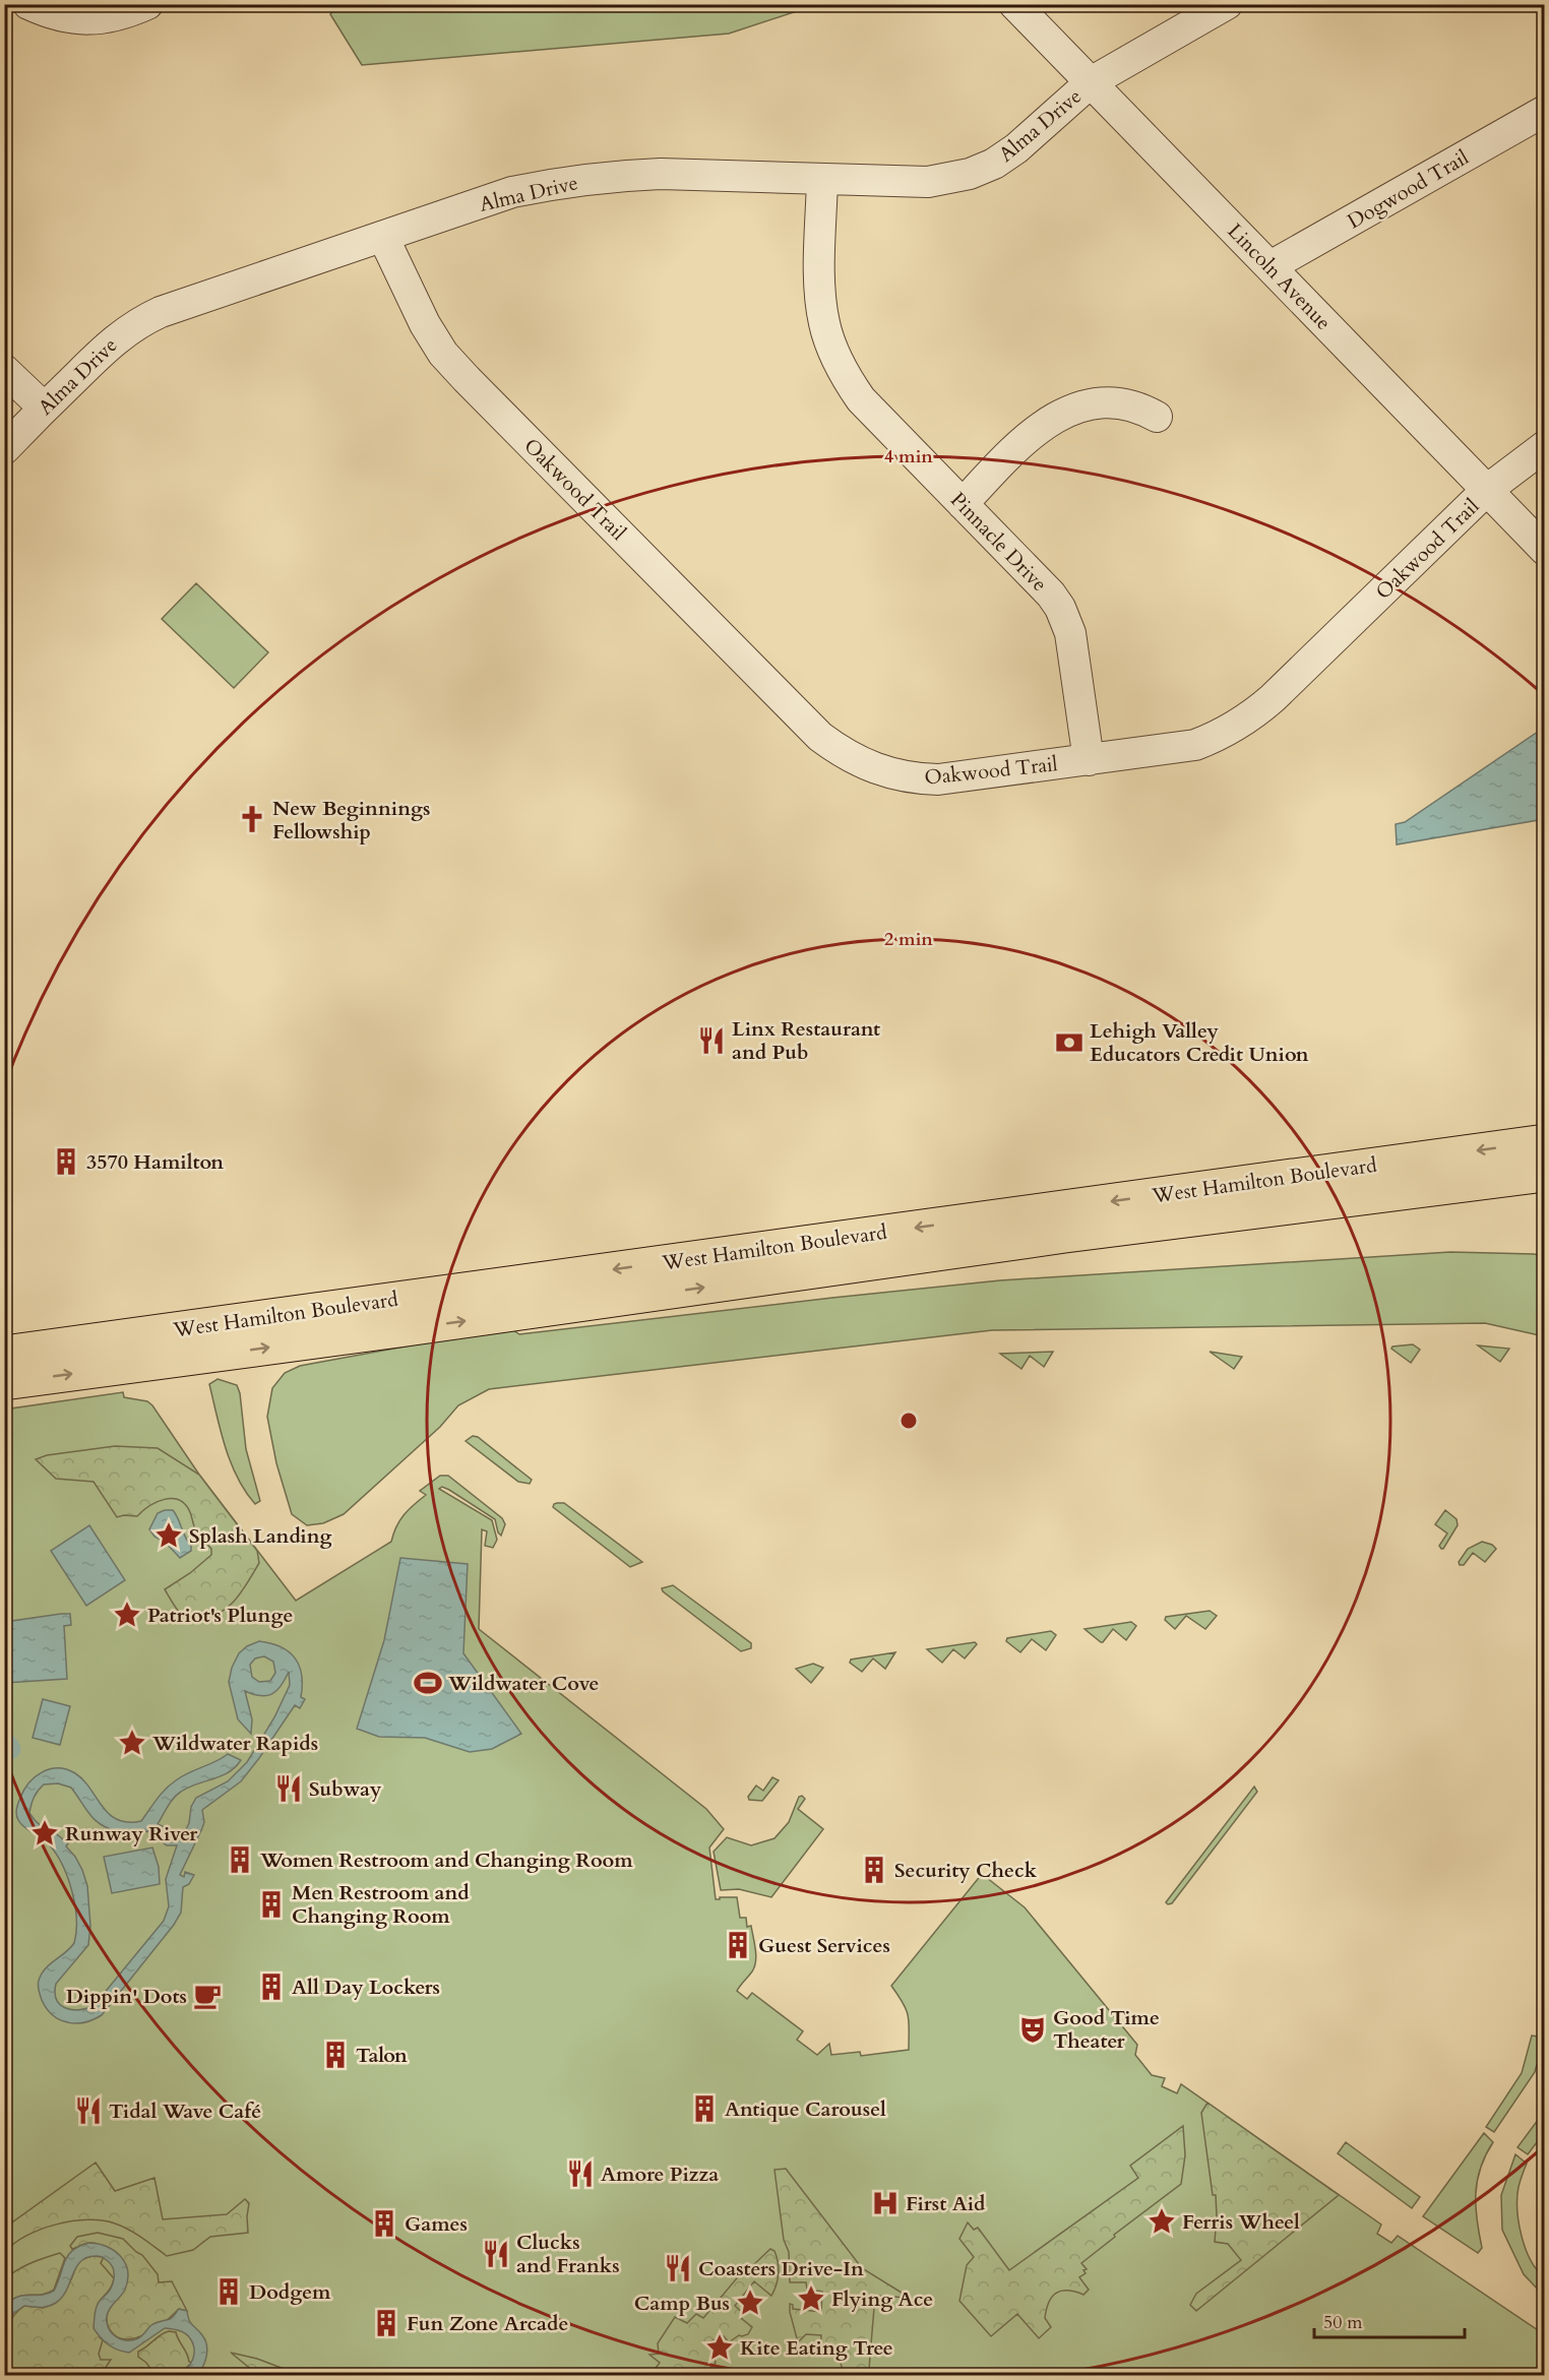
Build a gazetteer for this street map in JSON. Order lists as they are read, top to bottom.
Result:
{
  "streets": {
    "main road": ["West Hamilton Boulevard"],
    "street": [
      "Alma Drive",
      "Dogwood Trail",
      "Lincoln Avenue",
      "Oakwood Trail",
      "Pinnacle Drive"
    ]
  },
  "crossings": [
    ["Alma Drive", "Lincoln Avenue"],
    ["Alma Drive", "Oakwood Trail"],
    ["Alma Drive", "Pinnacle Drive"],
    ["Dogwood Trail", "Lincoln Avenue"],
    ["Lincoln Avenue", "Oakwood Trail"],
    ["Oakwood Trail", "Pinnacle Drive"]
  ],
  "places": {
    "church": ["New Beginnings Fellowship"],
    "restaurant": [
      "Linx Restaurant and Pub",
      "Subway",
      "Tidal Wave Café",
      "Amore Pizza",
      "Clucks and Franks",
      "Coasters Drive-In"
    ],
    "bank": ["Lehigh Valley Educators Credit Union"],
    "building": [
      "3570 Hamilton",
      "Women Restroom and Changing Room",
      "Security Check",
      "Men Restroom and Changing Room",
      "Guest Services",
      "All Day Lockers",
      "Talon",
      "Antique Carousel",
      "Games",
      "Dodgem",
      "Fun Zone Arcade"
    ],
    "place": [
      "Splash Landing",
      "Patriot's Plunge",
      "Wildwater Rapids",
      "Runway River",
      "Ferris Wheel",
      "Flying Ace",
      "Camp Bus",
      "Kite Eating Tree"
    ],
    "sports": ["Wildwater Cove"],
    "cafe": ["Dippin' Dots"],
    "theatre": ["Good Time Theater"],
    "hospital": ["First Aid"]
  },
  "scale_bar": "50 m",
  "rings": ["4 min", "2 min"]
}
